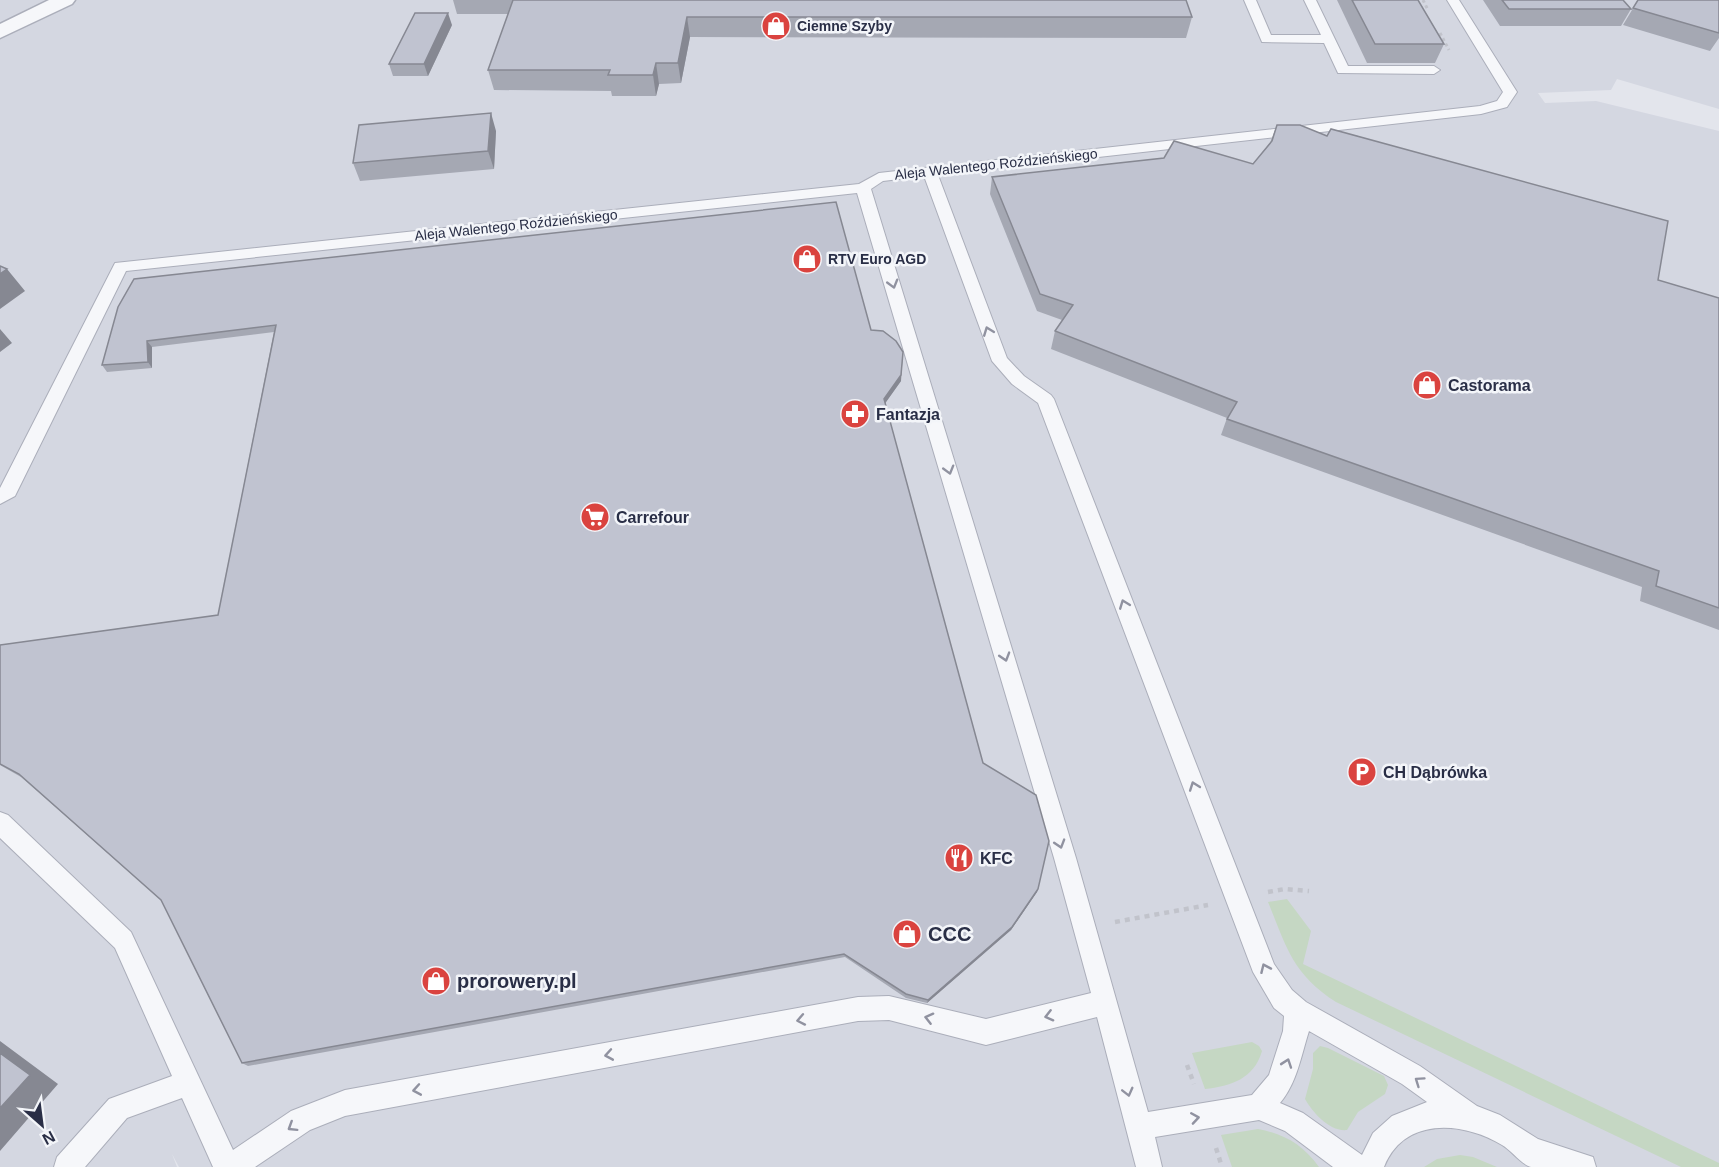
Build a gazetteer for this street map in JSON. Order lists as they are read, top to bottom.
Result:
{
  "streets": {
    "lane": ["Aleja Walentego Roździeńskiego"]
  },
  "places": {
    "shop": [
      "Ciemne Szyby",
      "RTV Euro AGD",
      "Castorama",
      "CCC",
      "prorowery.pl"
    ],
    "pharmacy": ["Fantazja"],
    "supermarket": ["Carrefour"],
    "parking": ["CH Dąbrówka"],
    "restaurant": ["KFC"]
  },
  "north": "bottom right"
}
